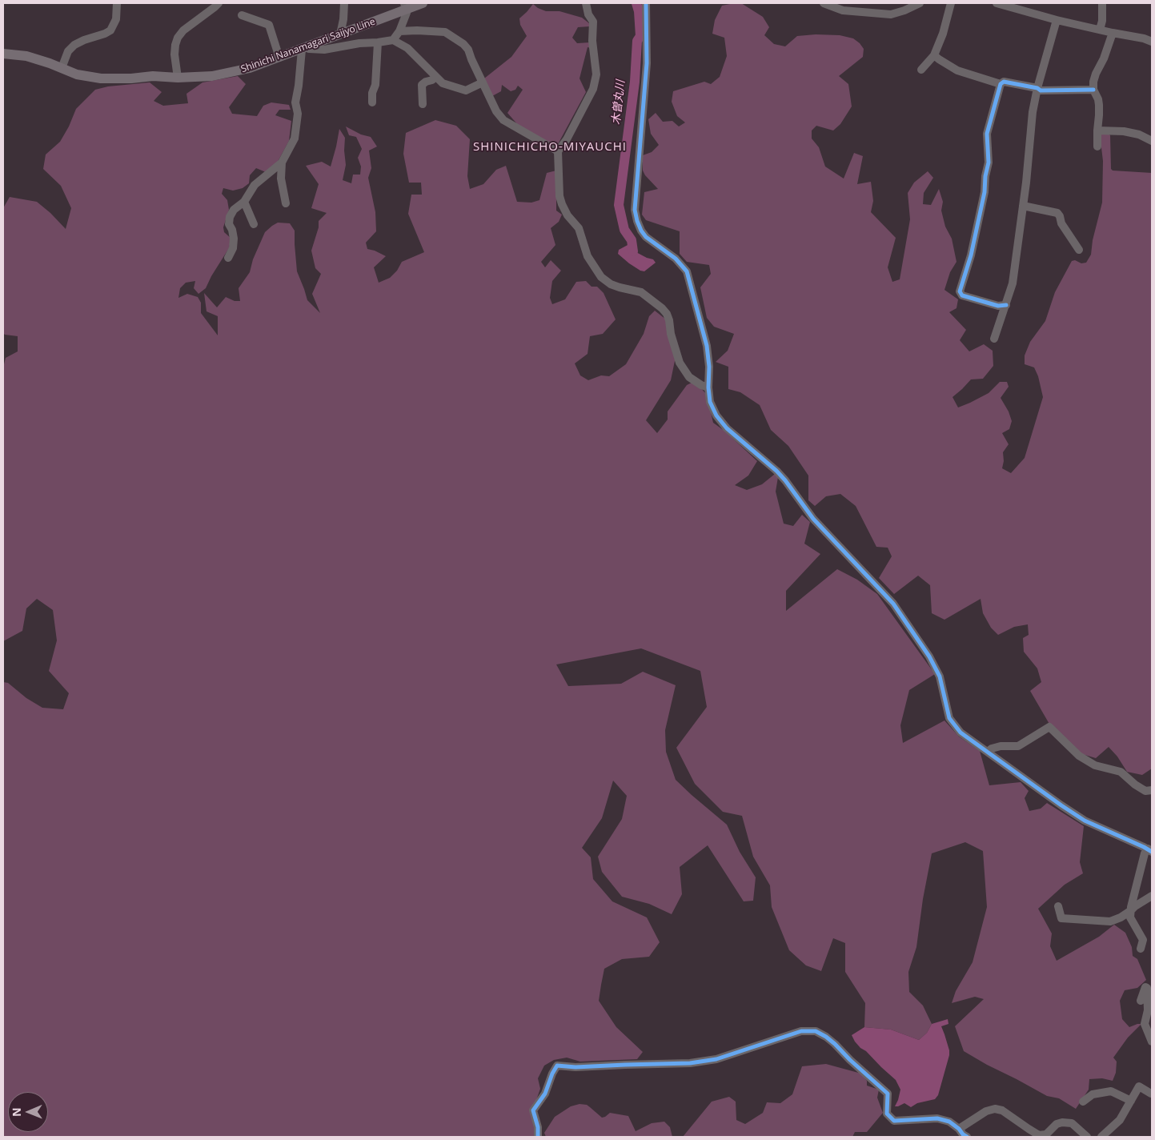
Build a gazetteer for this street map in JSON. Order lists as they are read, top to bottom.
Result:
{
  "streets": {
    "main road": ["Shinichi Nanamagari Saijyo Line"]
  },
  "districts": ["SHINICHICHO-MIYAUCHI"],
  "water": ["木曽丸川"],
  "north": "left"
}
